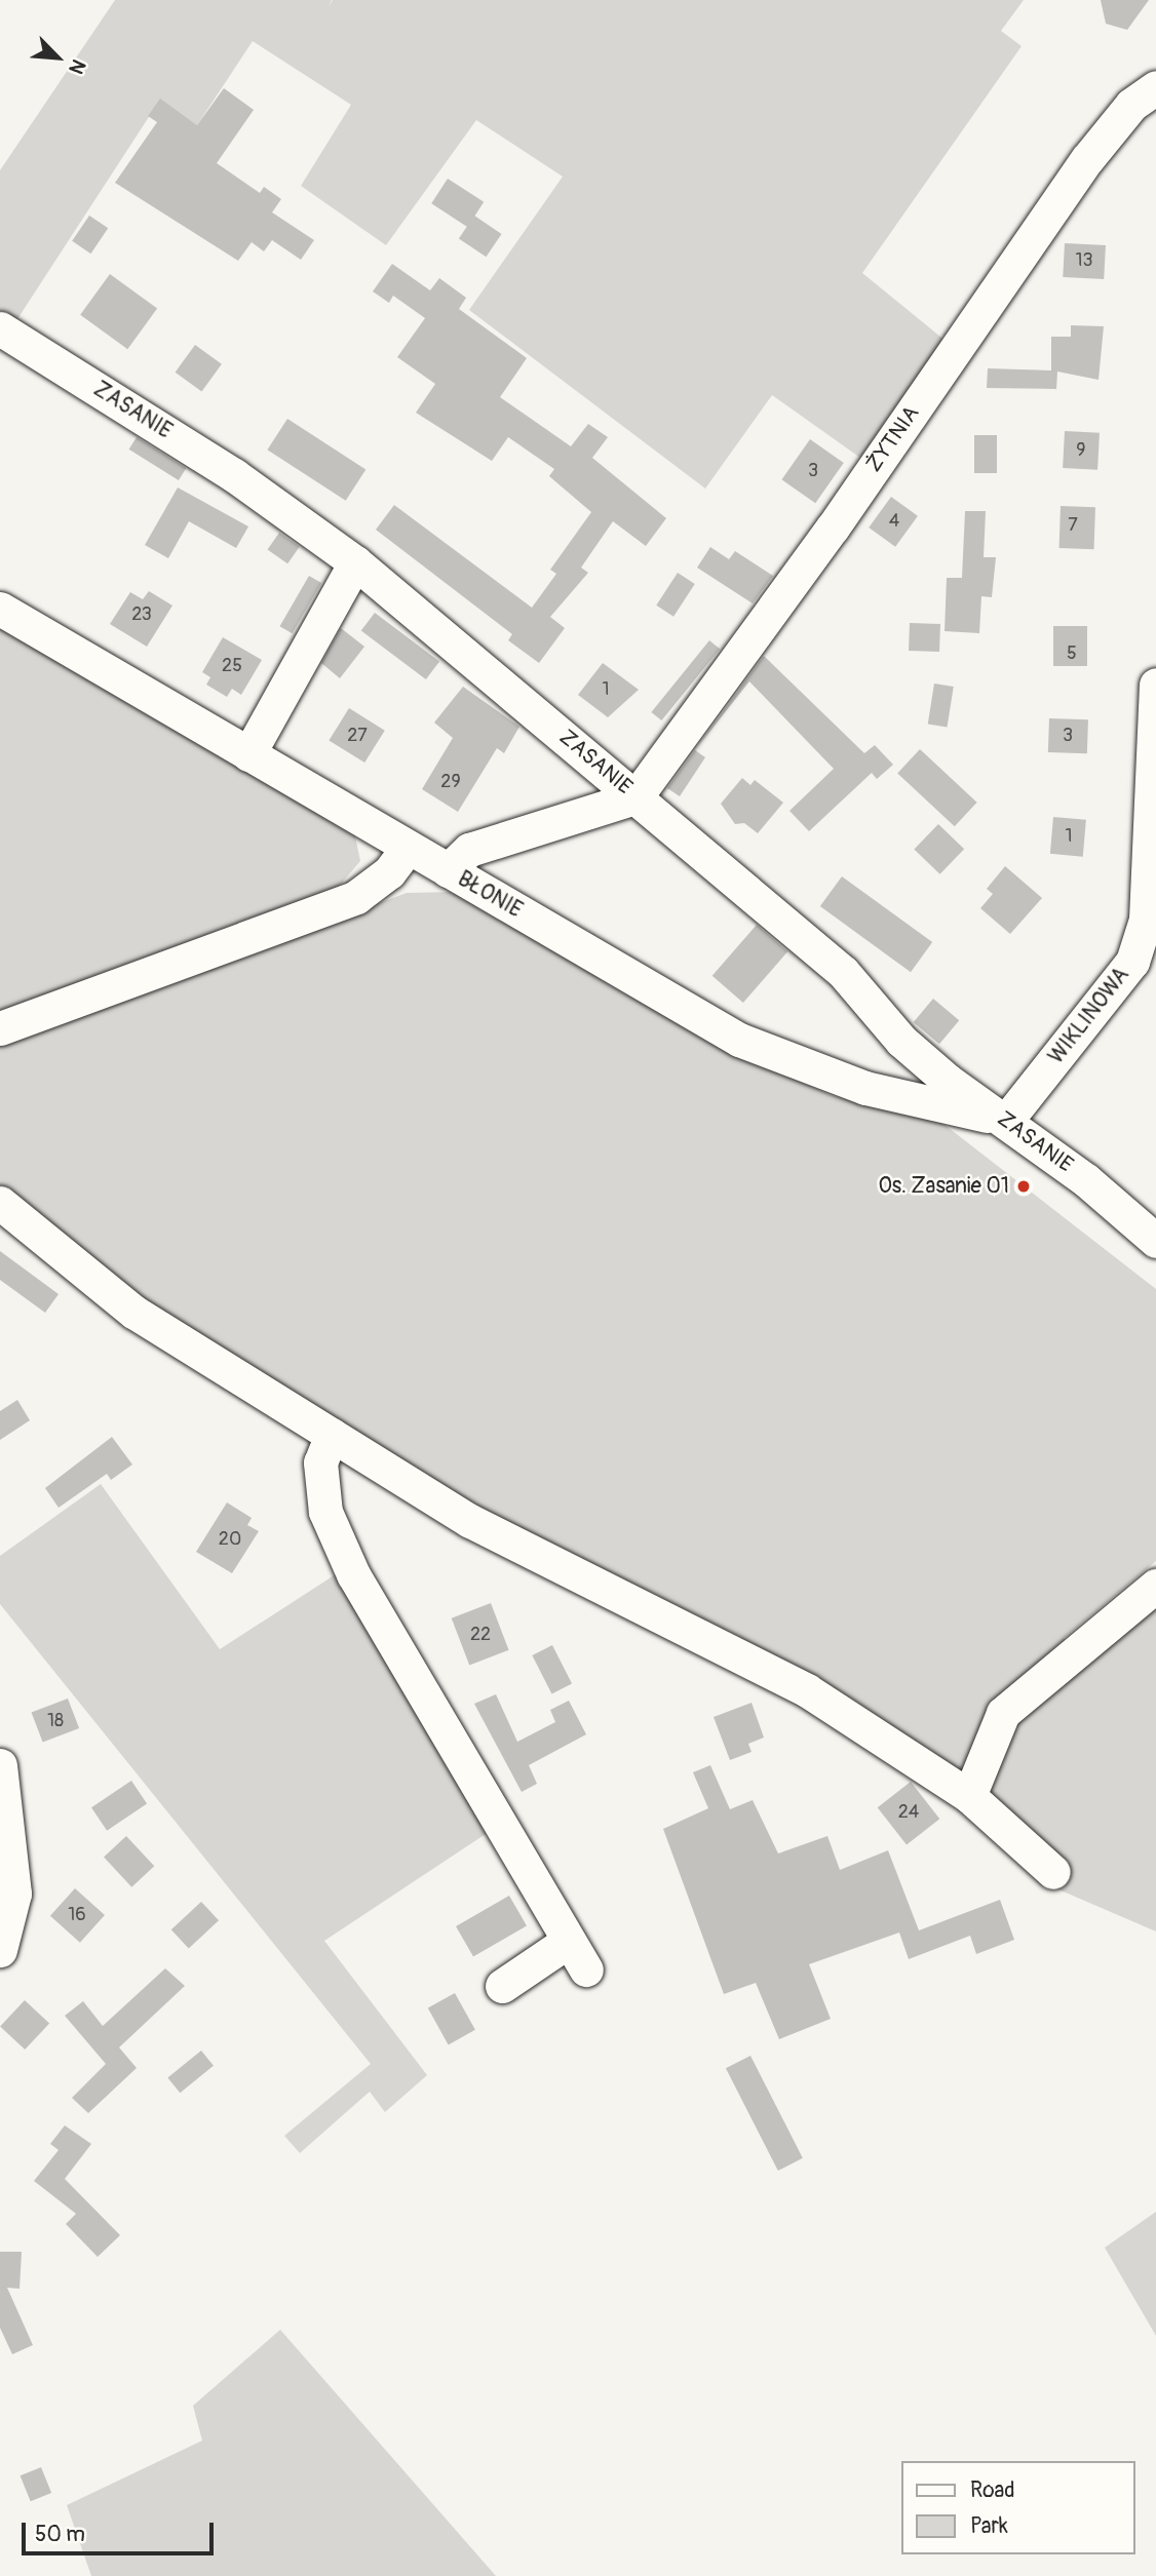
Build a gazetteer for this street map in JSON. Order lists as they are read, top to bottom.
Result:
{
  "streets": {
    "street": [
      "ZASANIE",
      "ŻYTNIA",
      "BŁONIE",
      "WIKLINOWA"
    ]
  },
  "crossings": [
    ["ZASANIE", "ŻYTNIA"],
    ["ZASANIE", "BŁONIE"],
    ["ZASANIE", "WIKLINOWA"],
    ["BŁONIE", "WIKLINOWA"]
  ],
  "places": ["Os. Zasanie 01"],
  "house_numbers": [
    "13",
    "9",
    "3",
    "4",
    "7",
    "23",
    "5",
    "25",
    "1",
    "27",
    "3",
    "29",
    "1",
    "20",
    "22",
    "18",
    "24",
    "16"
  ],
  "legend": ["Road", "Park"],
  "scale_bar": "50 m",
  "north": "bottom right"
}
